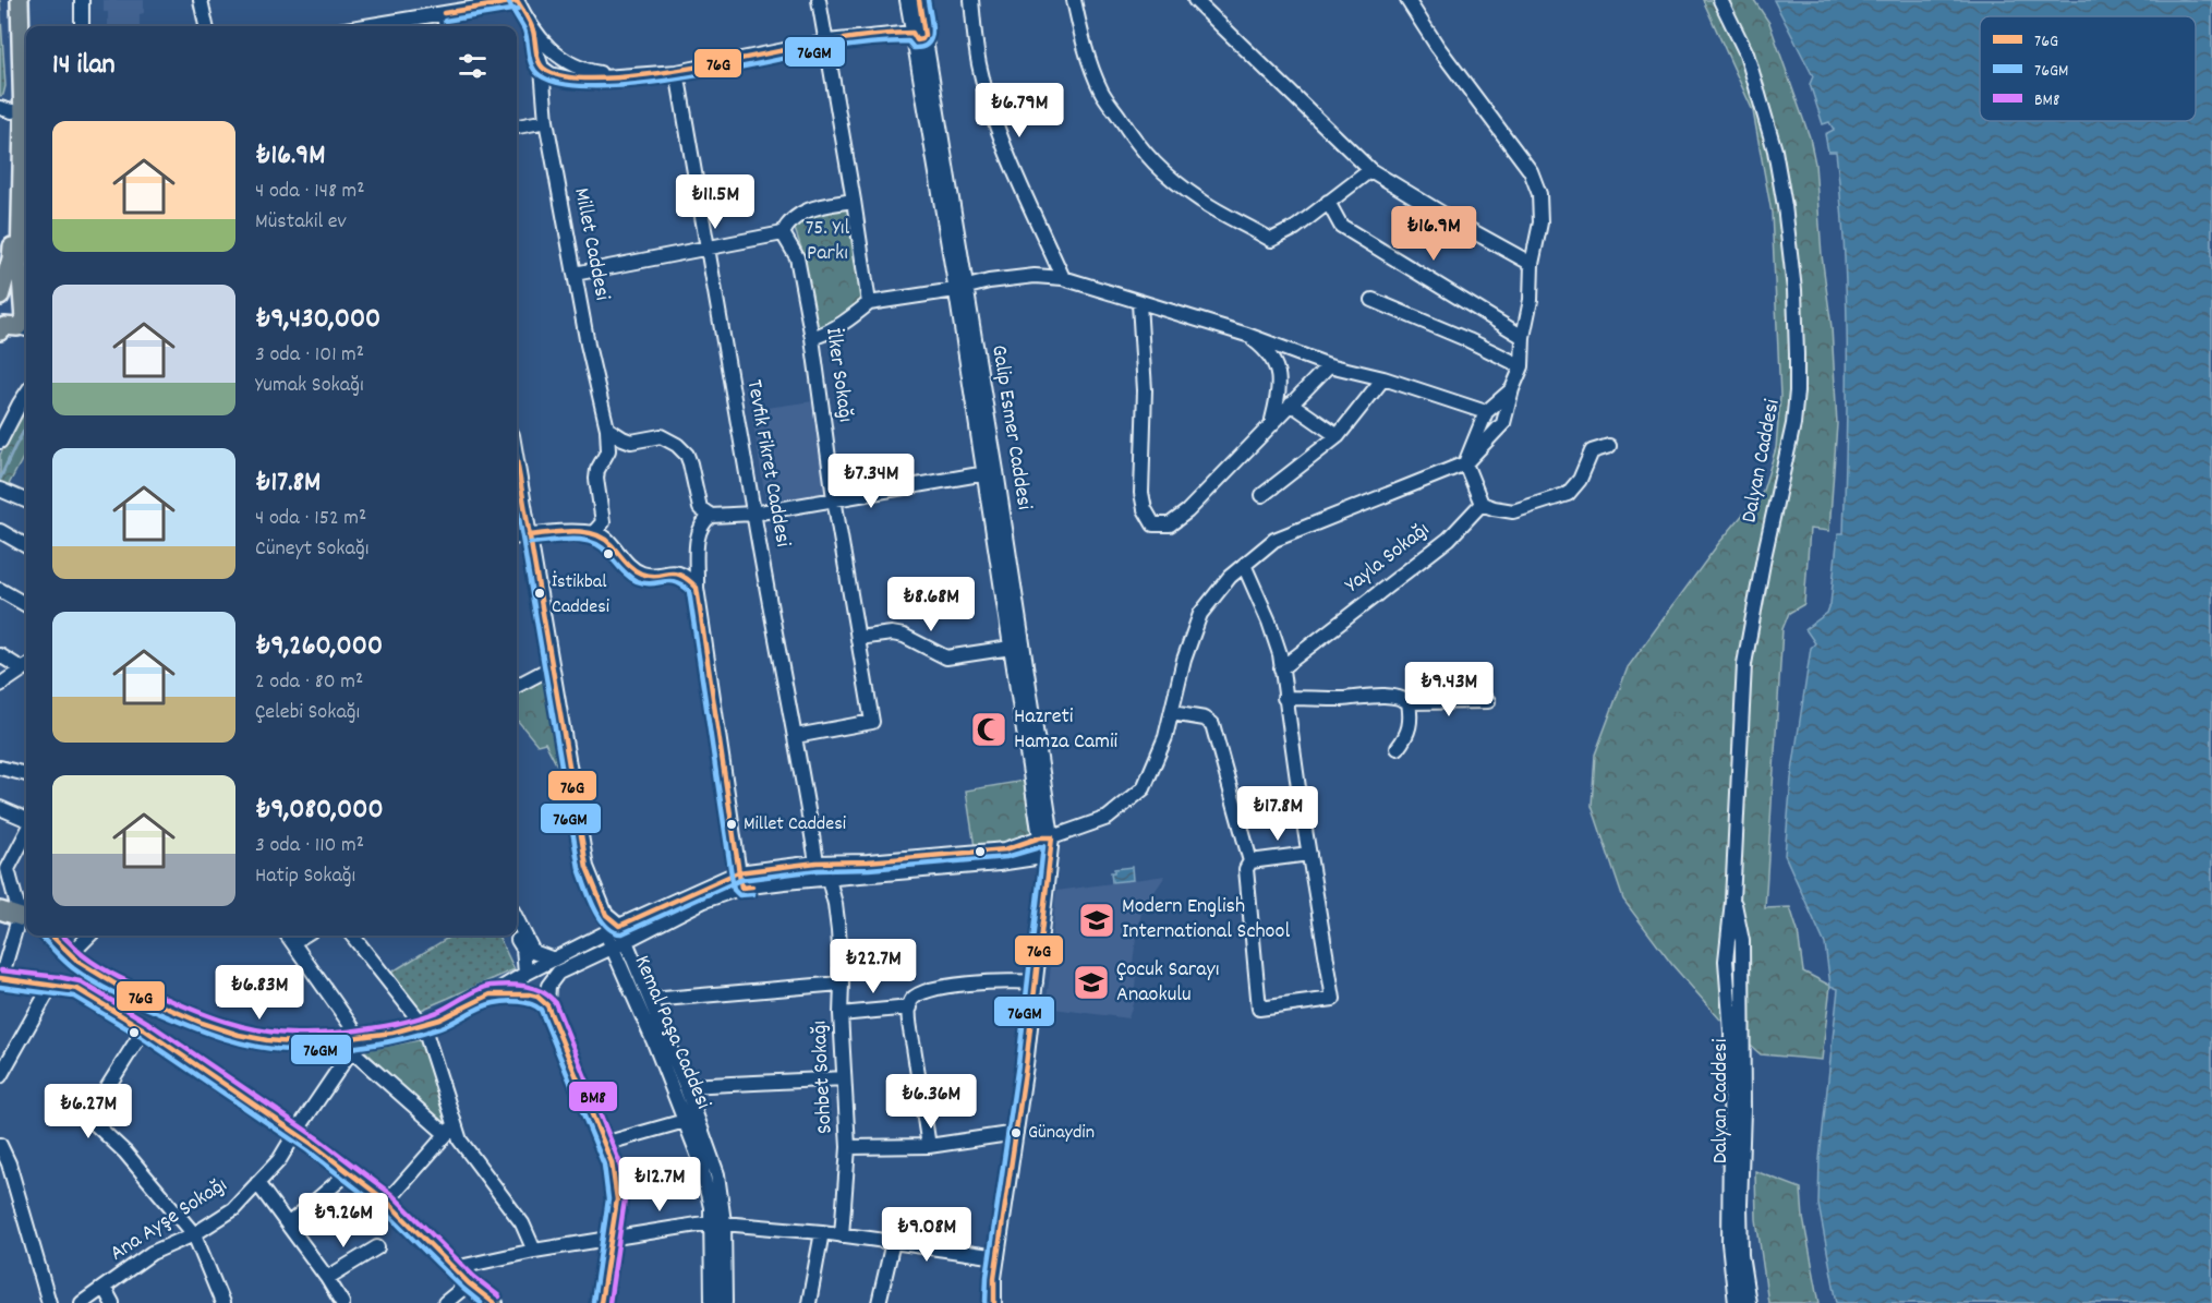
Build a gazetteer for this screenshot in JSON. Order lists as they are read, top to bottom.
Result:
{
  "streets": {
    "street": [
      "Millet Caddesi",
      "İlker Sokağı",
      "Galip Esmer Caddesi",
      "Dalyan Caddesi",
      "Tevfik Fikret Caddesi",
      "Yayla Sokağı",
      "Kemal Paşa Caddesi",
      "Sohbet Sokağı",
      "Ana Ayşe Sokağı"
    ]
  },
  "crossings": [
    ["İlker Sokağı", "Tevfik Fikret Caddesi"]
  ],
  "parks": ["75. Yıl Parkı"],
  "places": {
    "other": ["İstikbal Caddesi", "Millet Caddesi", "Günaydin"],
    "mosque": ["Hazreti Hamza Camii"],
    "school or university": ["Modern English International School", "Çocuk Sarayı Anaokulu"]
  },
  "lines": ["transit line 76G", "transit line 76GM", "transit line BM8"],
  "legend": ["76G", "76GM", "BM8"],
  "page": {
    "heading": "14 ilan",
    "price": [
      "₺6.79M",
      "₺11.5M",
      "₺16.9M",
      "₺7.34M",
      "₺8.68M",
      "₺9.43M",
      "₺17.8M",
      "₺22.7M",
      "₺6.83M",
      "₺6.36M",
      "₺6.27M",
      "₺12.7M",
      "₺9.26M",
      "₺9.08M"
    ],
    "list": [
      {
        "name": "₺16.9M",
        "note": "4 oda · 148 m² · Müstakil ev"
      },
      {
        "name": "₺9,430,000",
        "note": "3 oda · 101 m² · Yumak Sokağı"
      },
      {
        "name": "₺17.8M",
        "note": "4 oda · 152 m² · Cüneyt Sokağı"
      },
      {
        "name": "₺9,260,000",
        "note": "2 oda · 80 m² · Çelebi Sokağı"
      },
      {
        "name": "₺9,080,000",
        "note": "3 oda · 110 m² · Hatip Sokağı"
      }
    ]
  }
}
